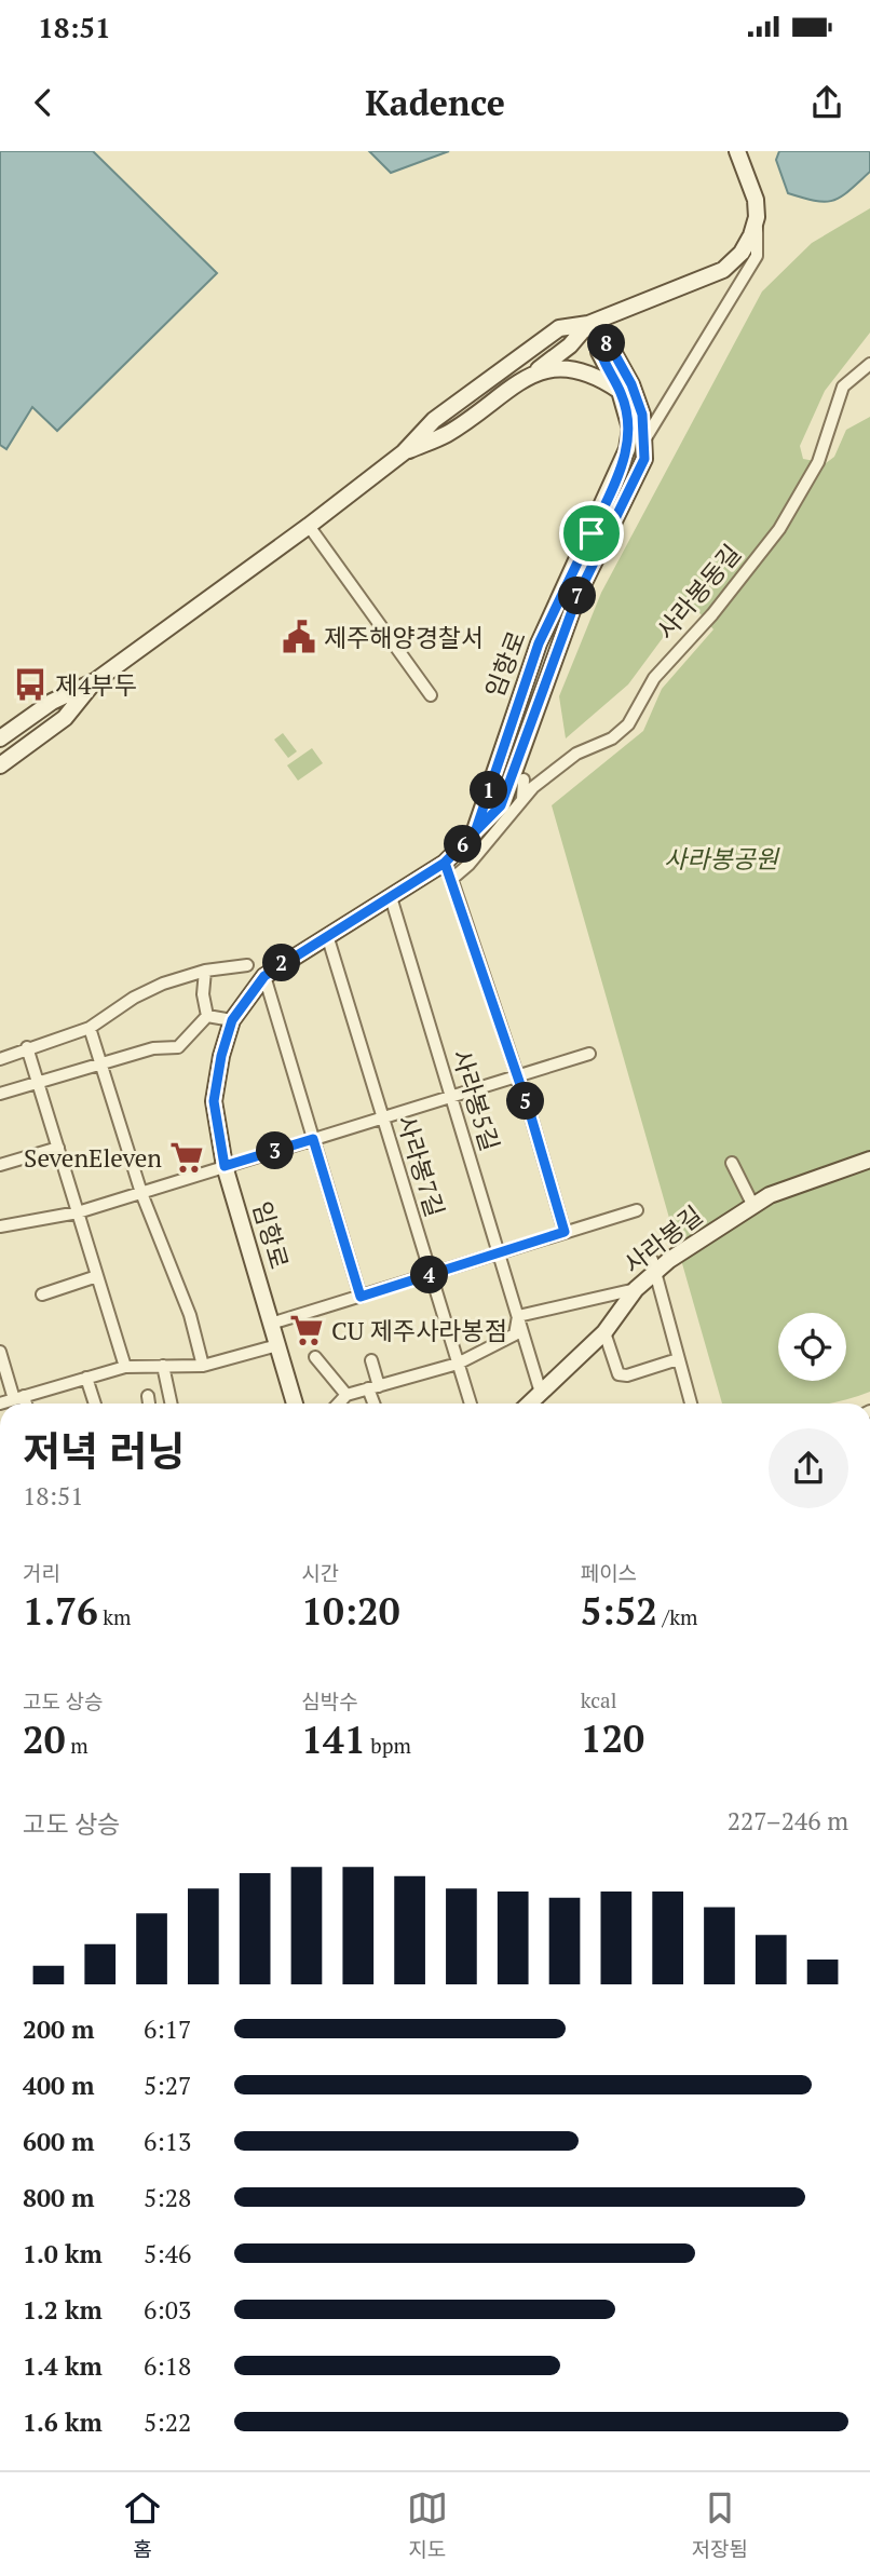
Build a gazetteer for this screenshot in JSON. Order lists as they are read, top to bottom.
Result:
{
  "streets": {
    "main road": ["임항로", "사라봉길"],
    "street": ["사라봉동길", "사라봉5길", "사라봉7길"]
  },
  "crossings": [
    ["임항로", "사라봉5길"],
    ["임항로", "사라봉7길"],
    ["사라봉5길", "사라봉길"]
  ],
  "parks": ["사라봉공원"],
  "places": {
    "public building": ["제주해양경찰서"],
    "bus stop": ["제4부두"],
    "supermarket": ["SevenEleven", "CU 제주사라봉점"]
  },
  "page": {
    "status": "18:51",
    "header": "Kadence",
    "pins": [
      "8",
      "7",
      "1",
      "6",
      "2",
      "5",
      "3",
      "4"
    ],
    "heading": ["저녁 러닝", "18:51"],
    "stats": [
      ["거리", "1.76 km"],
      ["시간", "10:20"],
      ["페이스", "5:52 /km"],
      ["고도 상승", "20 m"],
      ["심박수", "141 bpm"],
      ["kcal", "120"]
    ],
    "chart": ["고도 상승", "227–246 m"],
    "list": [
      {
        "name": "200 m",
        "note": "6:17"
      },
      {
        "name": "400 m",
        "note": "5:27"
      },
      {
        "name": "600 m",
        "note": "6:13"
      },
      {
        "name": "800 m",
        "note": "5:28"
      },
      {
        "name": "1.0 km",
        "note": "5:46"
      },
      {
        "name": "1.2 km",
        "note": "6:03"
      },
      {
        "name": "1.4 km",
        "note": "6:18"
      },
      {
        "name": "1.6 km",
        "note": "5:22"
      }
    ],
    "tabs": ["홈", "지도", "저장됨"]
  }
}
